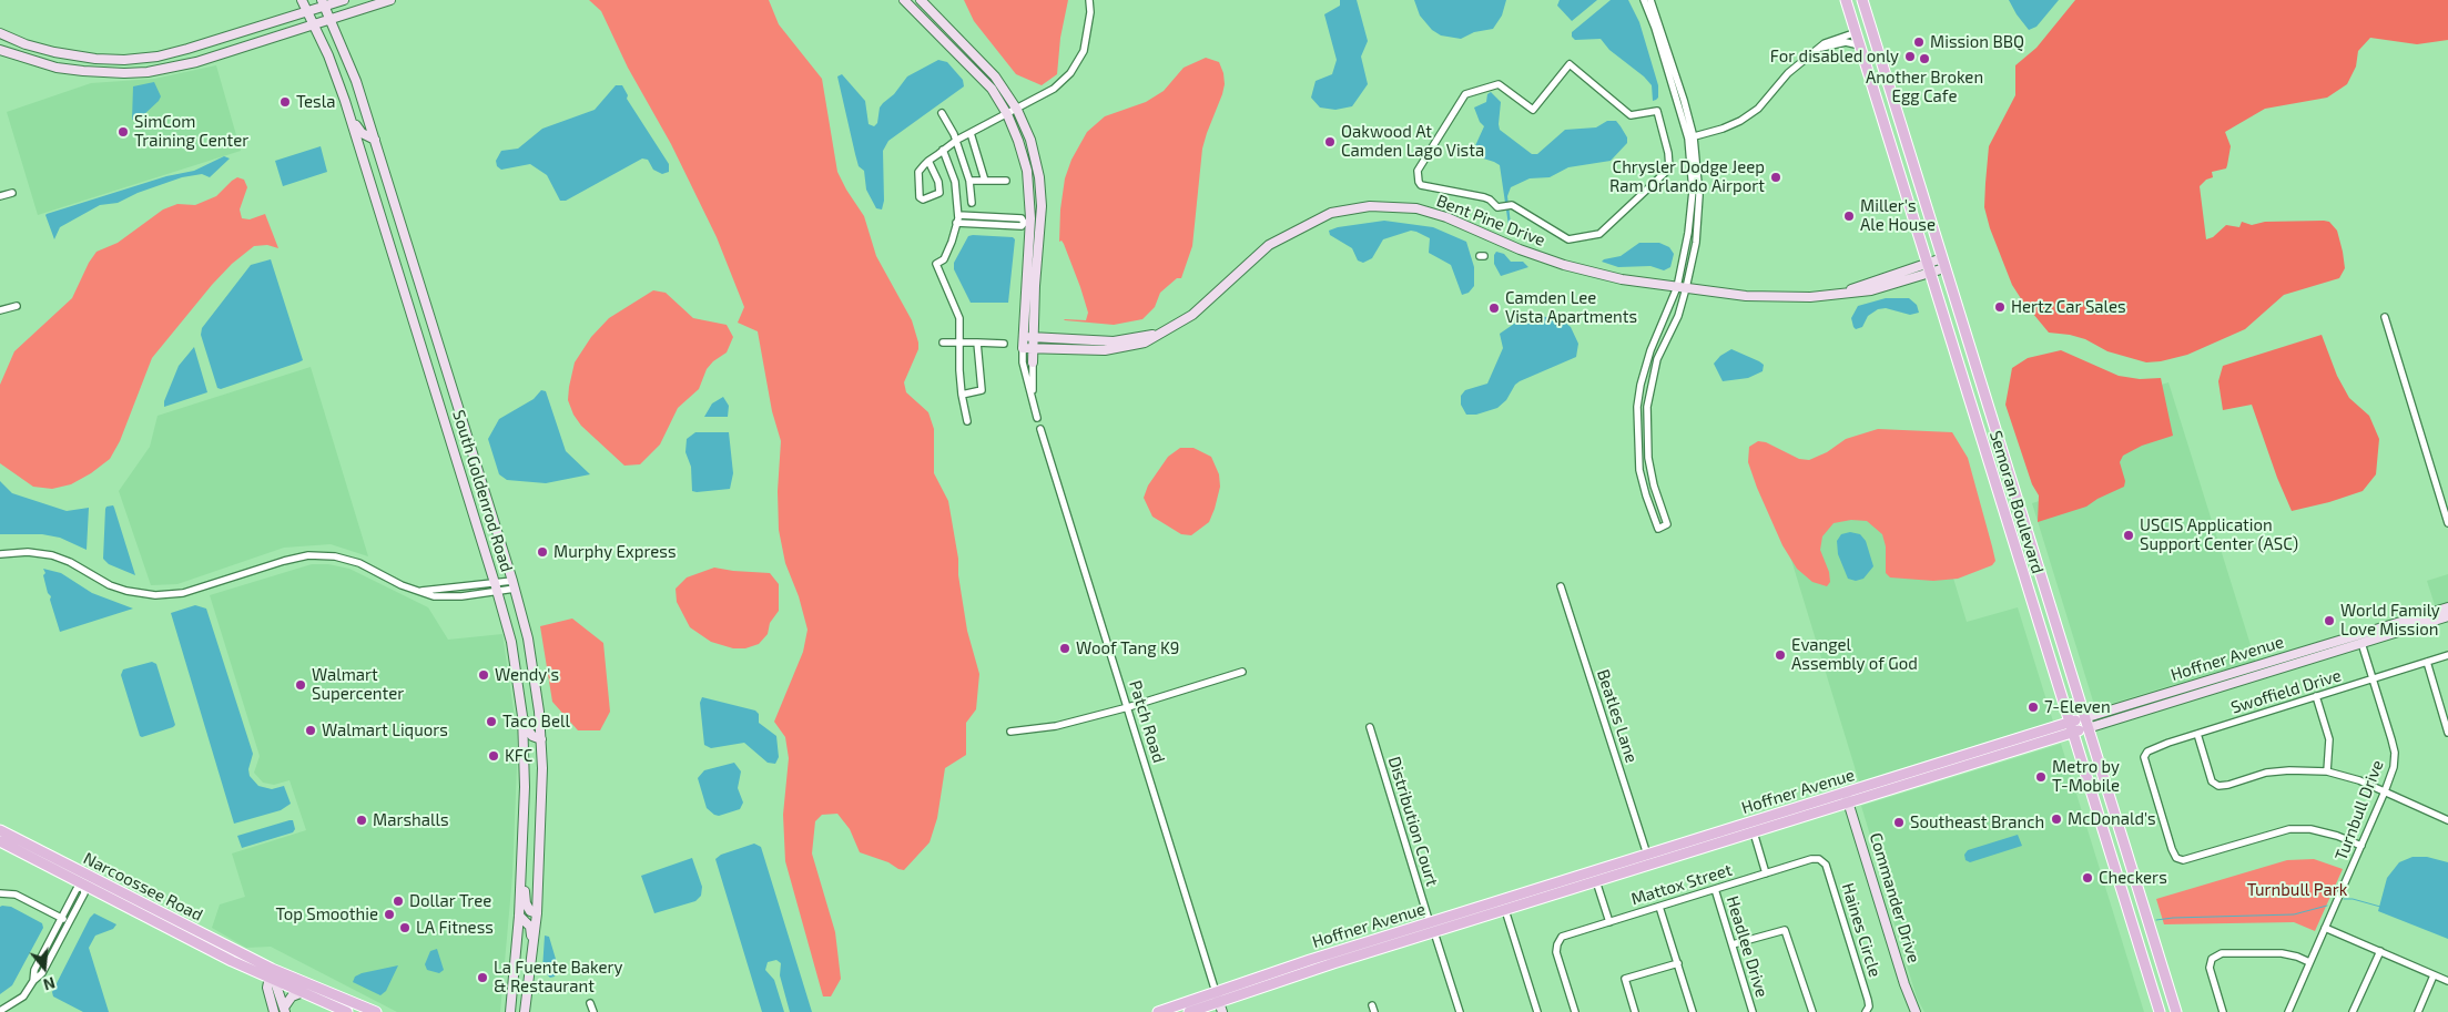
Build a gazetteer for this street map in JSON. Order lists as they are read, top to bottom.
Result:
{
  "streets": {
    "main road": [
      "Bent Pine Drive",
      "South Goldenrod Road",
      "Semoran Boulevard",
      "Hoffner Avenue",
      "Narcoossee Road",
      "Commander Drive"
    ],
    "street": [
      "Swoffield Drive",
      "Beatles Lane",
      "Patch Road",
      "Turnbull Drive",
      "Distribution Court",
      "Mattox Street",
      "Haines Circle",
      "Headlee Drive"
    ]
  },
  "crossings": [
    ["Bent Pine Drive", "Semoran Boulevard"],
    ["Semoran Boulevard", "Hoffner Avenue"],
    ["Hoffner Avenue", "Beatles Lane"],
    ["Hoffner Avenue", "Patch Road"],
    ["Hoffner Avenue", "Turnbull Drive"],
    ["Hoffner Avenue", "Distribution Court"],
    ["Hoffner Avenue", "Commander Drive"],
    ["Swoffield Drive", "Turnbull Drive"],
    ["Mattox Street", "Haines Circle"],
    ["Mattox Street", "Headlee Drive"]
  ],
  "parks": ["Turnbull Park"],
  "places": [
    "Mission BBQ",
    "For disabled only",
    "Another Broken Egg Cafe",
    "Tesla",
    "SimCom Training Center",
    "Oakwood At Camden Lago Vista",
    "Chrysler Dodge Jeep Ram Orlando Airport",
    "Miller's Ale House",
    "Hertz Car Sales",
    "Camden Lee Vista Apartments",
    "USCIS Application Support Center (ASC)",
    "Murphy Express",
    "World Family Love Mission",
    "Woof Tang K9",
    "Evangel Assembly of God",
    "Wendy's",
    "Walmart Supercenter",
    "7-Eleven",
    "Taco Bell",
    "Walmart Liquors",
    "KFC",
    "Metro by T-Mobile",
    "McDonald's",
    "Marshalls",
    "Southeast Branch",
    "Checkers",
    "Dollar Tree",
    "Top Smoothie",
    "LA Fitness",
    "La Fuente Bakery & Restaurant"
  ],
  "north": "bottom"
}
